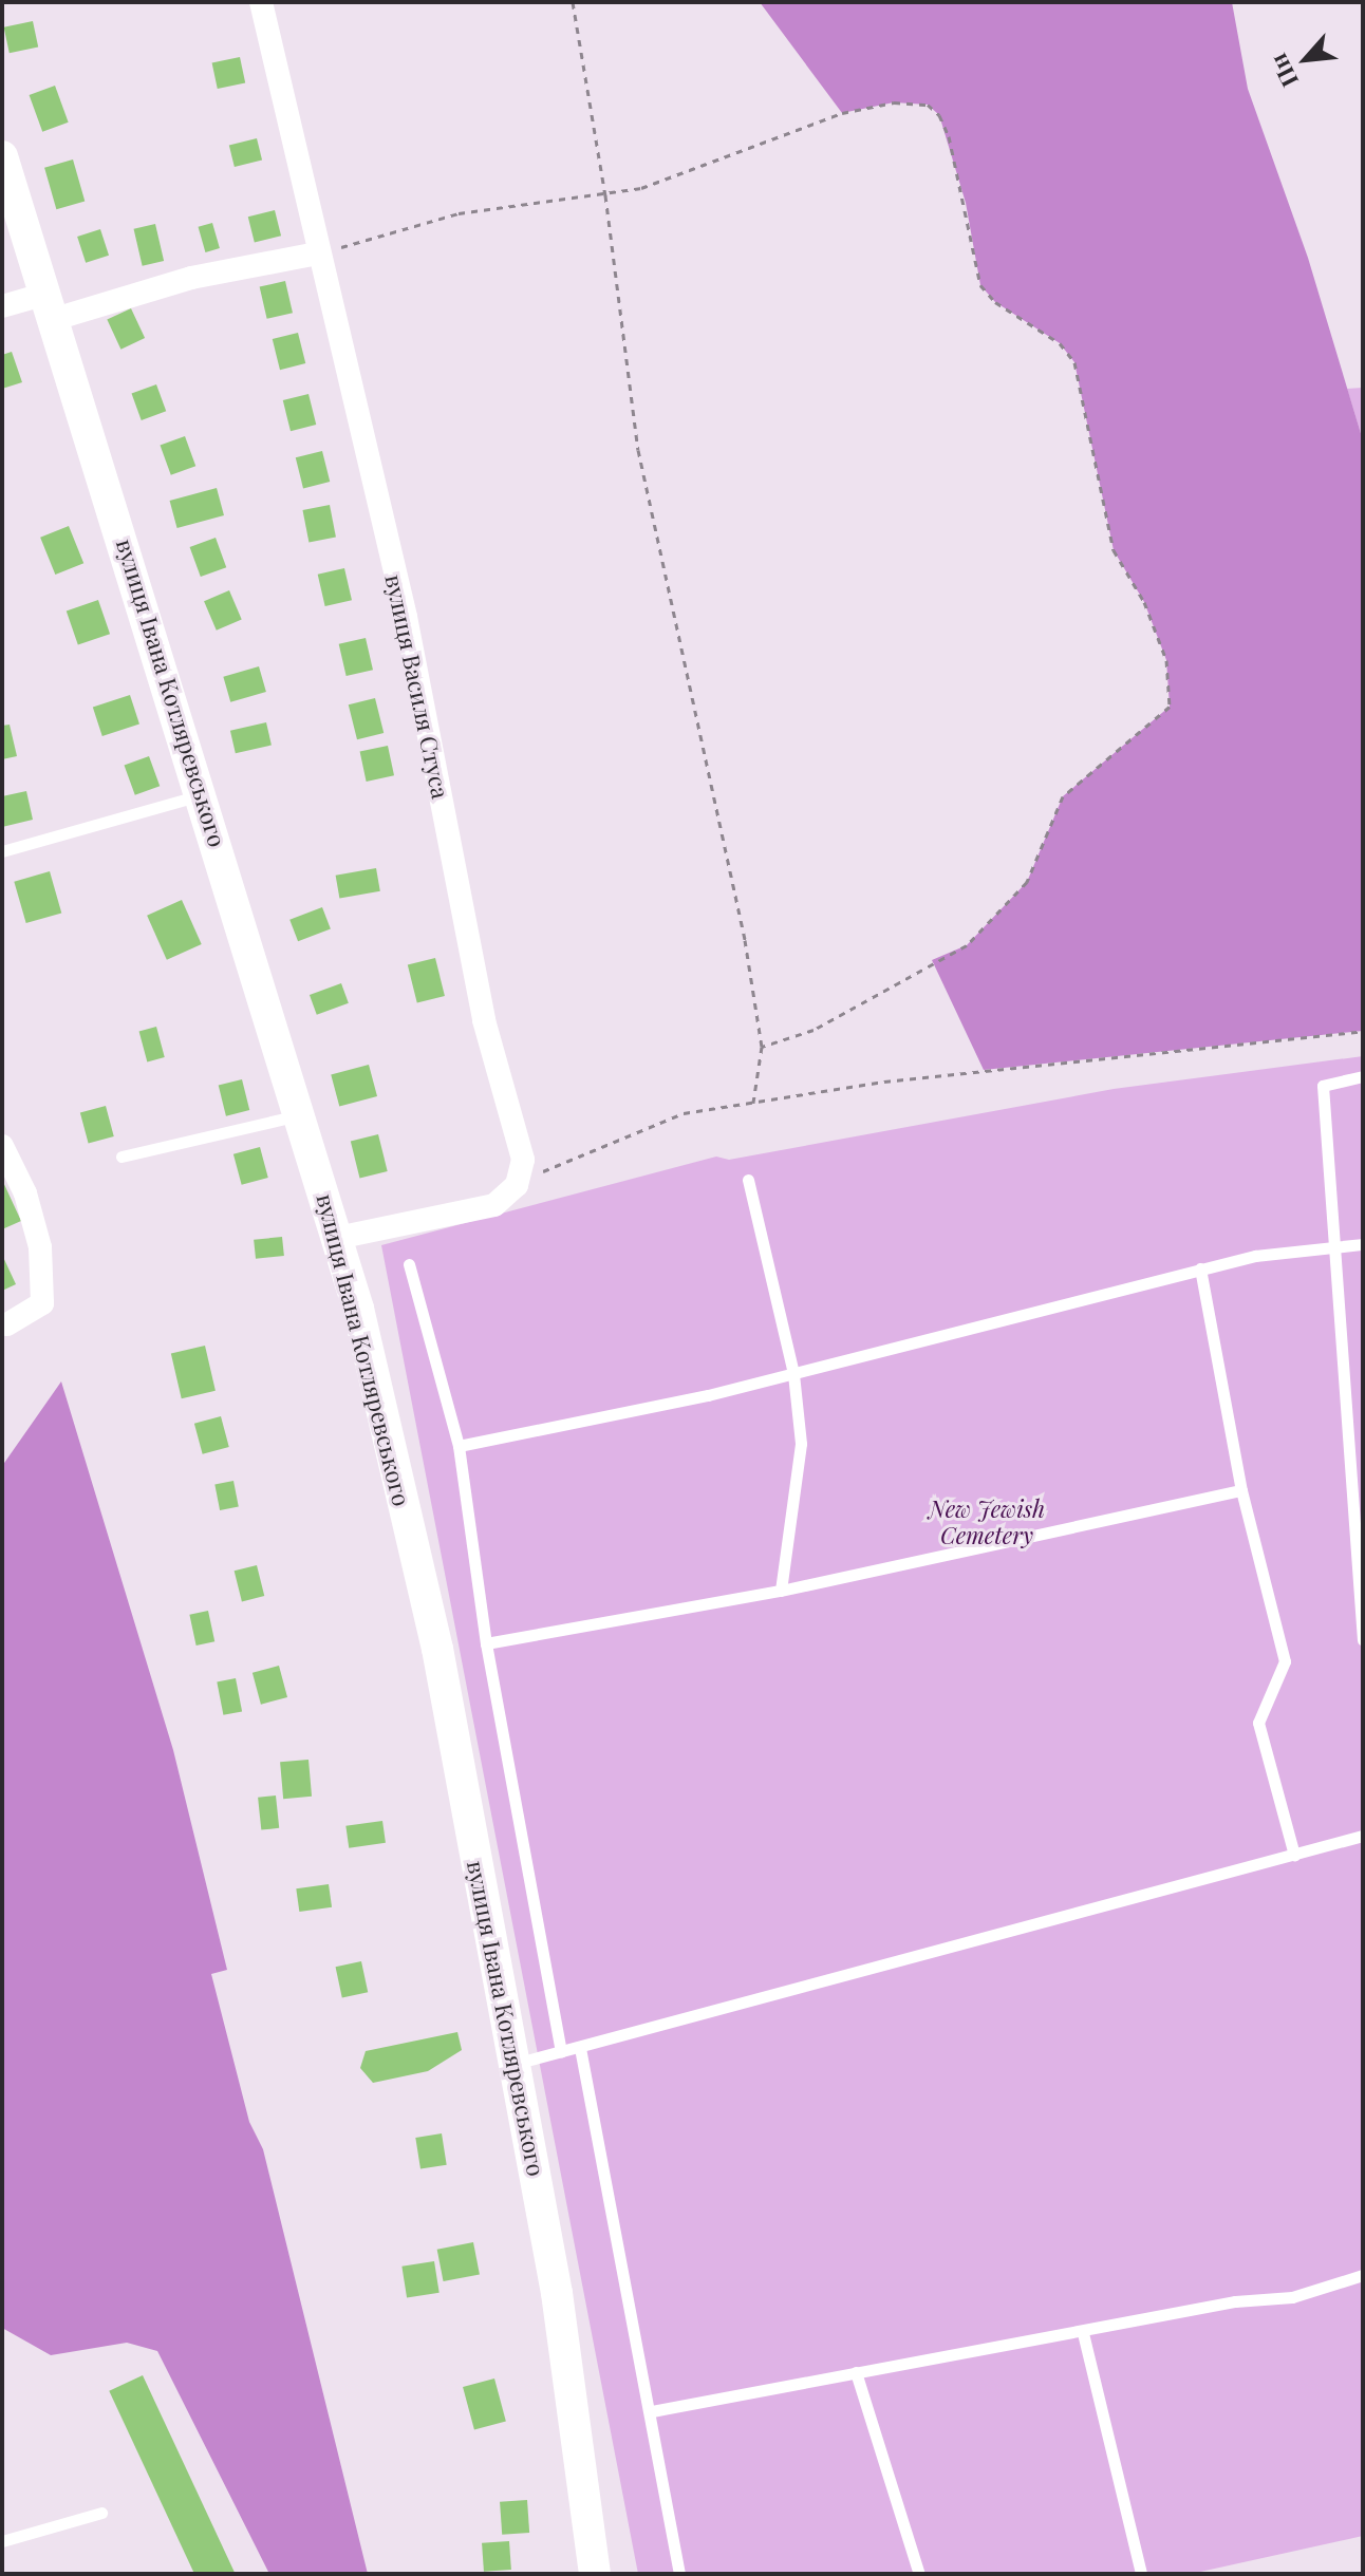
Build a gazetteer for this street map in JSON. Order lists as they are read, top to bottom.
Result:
{
  "streets": {
    "street": ["вулиця Василя Стуса", "вулиця Івана Котляревського"]
  },
  "parks": ["New Jewish Cemetery"],
  "north": "bottom left"
}
